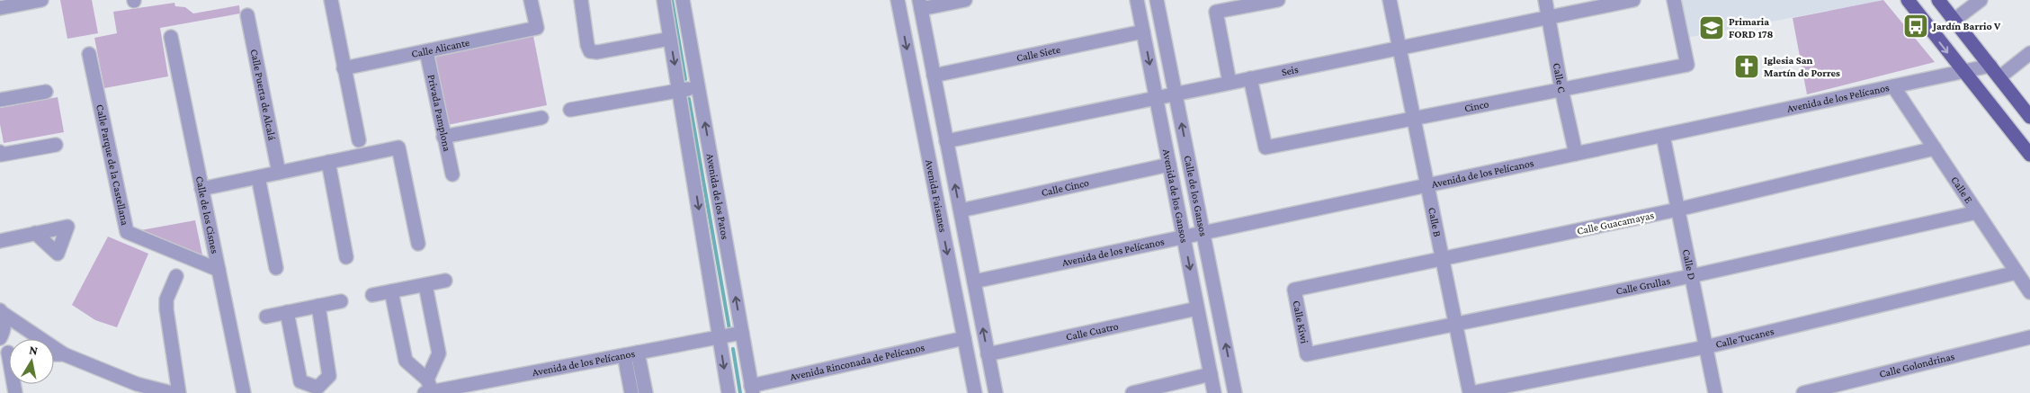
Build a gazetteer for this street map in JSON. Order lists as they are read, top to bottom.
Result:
{
  "streets": {
    "street": [
      "Calle Alicante",
      "Calle Siete",
      "Seis",
      "Calle C",
      "Calle Puerta de Alcalá",
      "Avenida de los Pelícanos",
      "Cinco",
      "Privada Pamplona",
      "Calle Parque de la Castellana",
      "Calle Cinco",
      "Calle E",
      "Avenida Faisanes",
      "Avenida de los Patos",
      "Avenida de los Gansos",
      "Calle de los Gansos",
      "Calle de los Cisnes",
      "Calle B",
      "Calle Guacamayas",
      "Calle D",
      "Calle Grullas",
      "Calle Kiwi",
      "Calle Cuatro",
      "Calle Tucanes",
      "Avenida Rinconada de Pelícanos",
      "Calle Golondrinas"
    ]
  },
  "crossings": [
    ["Calle Alicante", "Privada Pamplona"],
    ["Calle Siete", "Avenida Faisanes"],
    ["Calle Siete", "Avenida de los Gansos"],
    ["Seis", "Calle C"],
    ["Seis", "Cinco"],
    ["Seis", "Avenida Faisanes"],
    ["Seis", "Avenida de los Gansos"],
    ["Seis", "Calle de los Gansos"],
    ["Seis", "Calle B"],
    ["Calle C", "Avenida de los Pelícanos"],
    ["Calle C", "Cinco"],
    ["Avenida de los Pelícanos", "Calle E"],
    ["Avenida de los Pelícanos", "Avenida Faisanes"],
    ["Avenida de los Pelícanos", "Avenida de los Patos"],
    ["Avenida de los Pelícanos", "Avenida de los Gansos"],
    ["Avenida de los Pelícanos", "Calle de los Gansos"],
    ["Avenida de los Pelícanos", "Calle B"],
    ["Avenida de los Pelícanos", "Calle D"],
    ["Cinco", "Calle B"],
    ["Calle Parque de la Castellana", "Calle de los Cisnes"],
    ["Calle Cinco", "Avenida Faisanes"],
    ["Calle Cinco", "Avenida de los Gansos"],
    ["Calle E", "Calle Guacamayas"],
    ["Calle E", "Calle Grullas"],
    ["Calle E", "Calle Tucanes"],
    ["Avenida Faisanes", "Calle Cuatro"],
    ["Avenida Faisanes", "Avenida Rinconada de Pelícanos"],
    ["Avenida de los Patos", "Avenida Rinconada de Pelícanos"],
    ["Avenida de los Gansos", "Calle Cuatro"],
    ["Calle B", "Calle Guacamayas"],
    ["Calle B", "Calle Grullas"],
    ["Calle B", "Calle Tucanes"],
    ["Calle Guacamayas", "Calle D"],
    ["Calle Guacamayas", "Calle Kiwi"],
    ["Calle D", "Calle Grullas"],
    ["Calle D", "Calle Tucanes"],
    ["Calle Grullas", "Calle Kiwi"]
  ],
  "one_way": ["Calle de los Gansos"],
  "places": {
    "bus stop": ["Jardín Barrio V"],
    "school or university": ["Primaria FORD 178"],
    "church": ["Iglesia San Martín de Porres"]
  },
  "north": "top"
}
